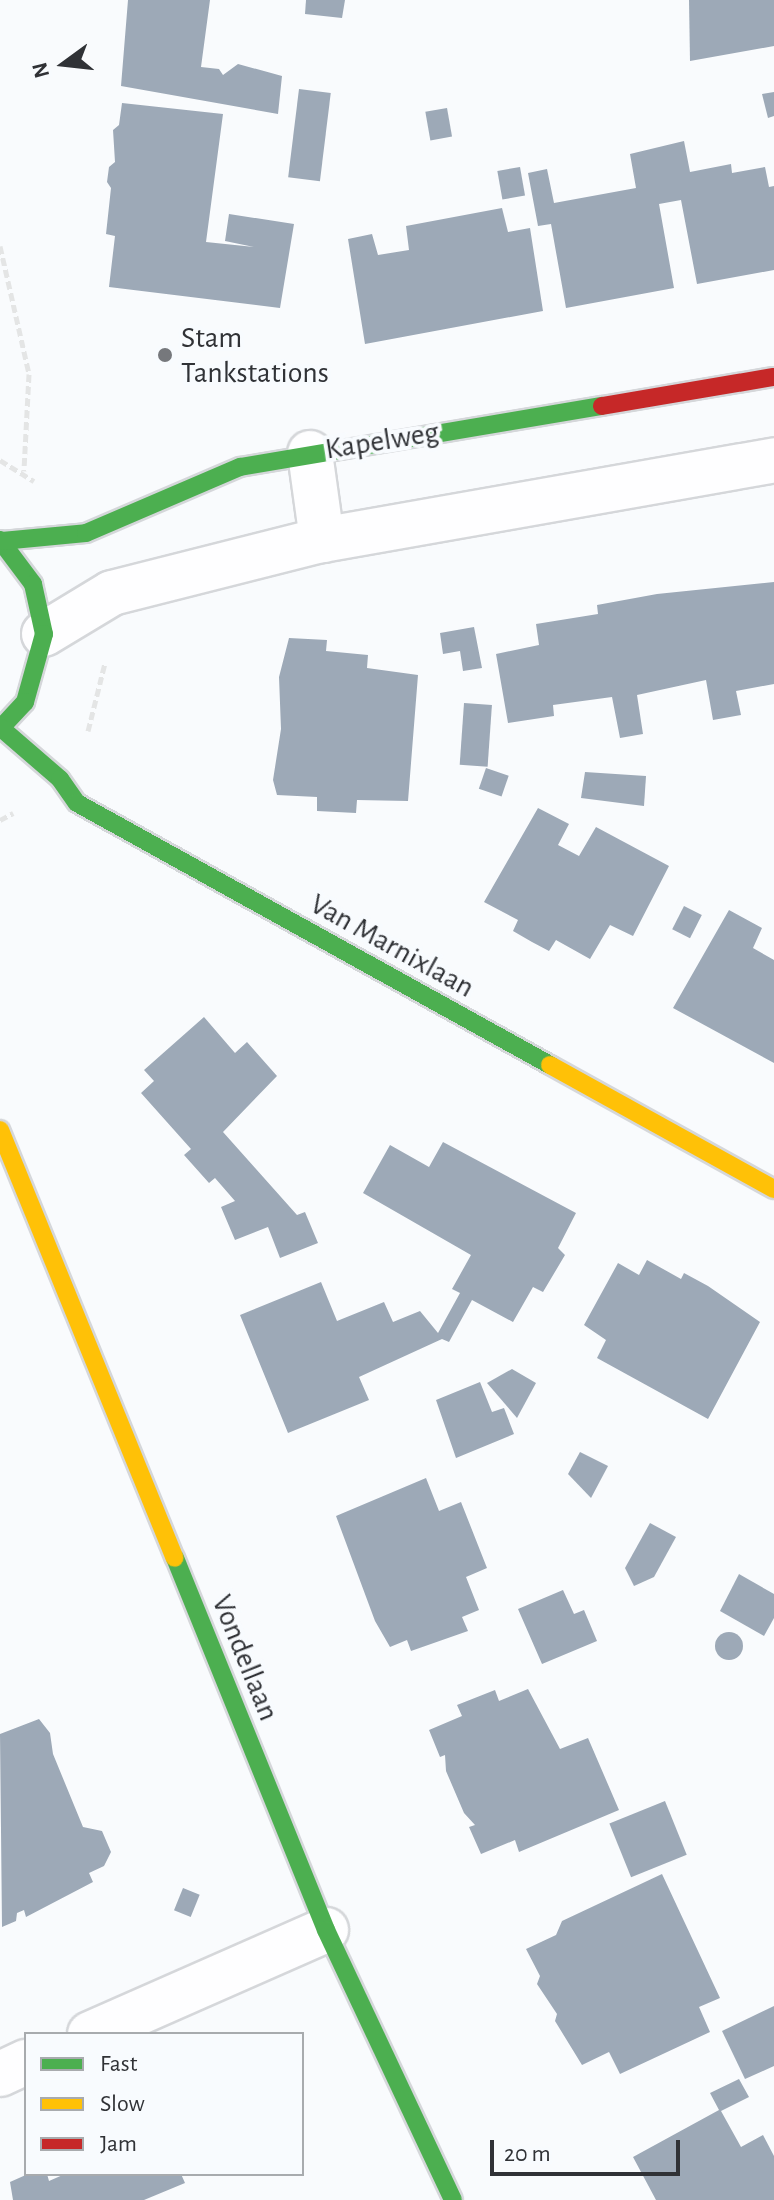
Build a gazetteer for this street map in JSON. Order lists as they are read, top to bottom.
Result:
{
  "streets": {
    "street": ["Kapelweg", "Van Marnixlaan", "Vondellaan"]
  },
  "places": ["Stam Tankstations"],
  "legend": ["Fast", "Slow", "Jam"],
  "scale_bar": "20 m",
  "north": "left"
}
